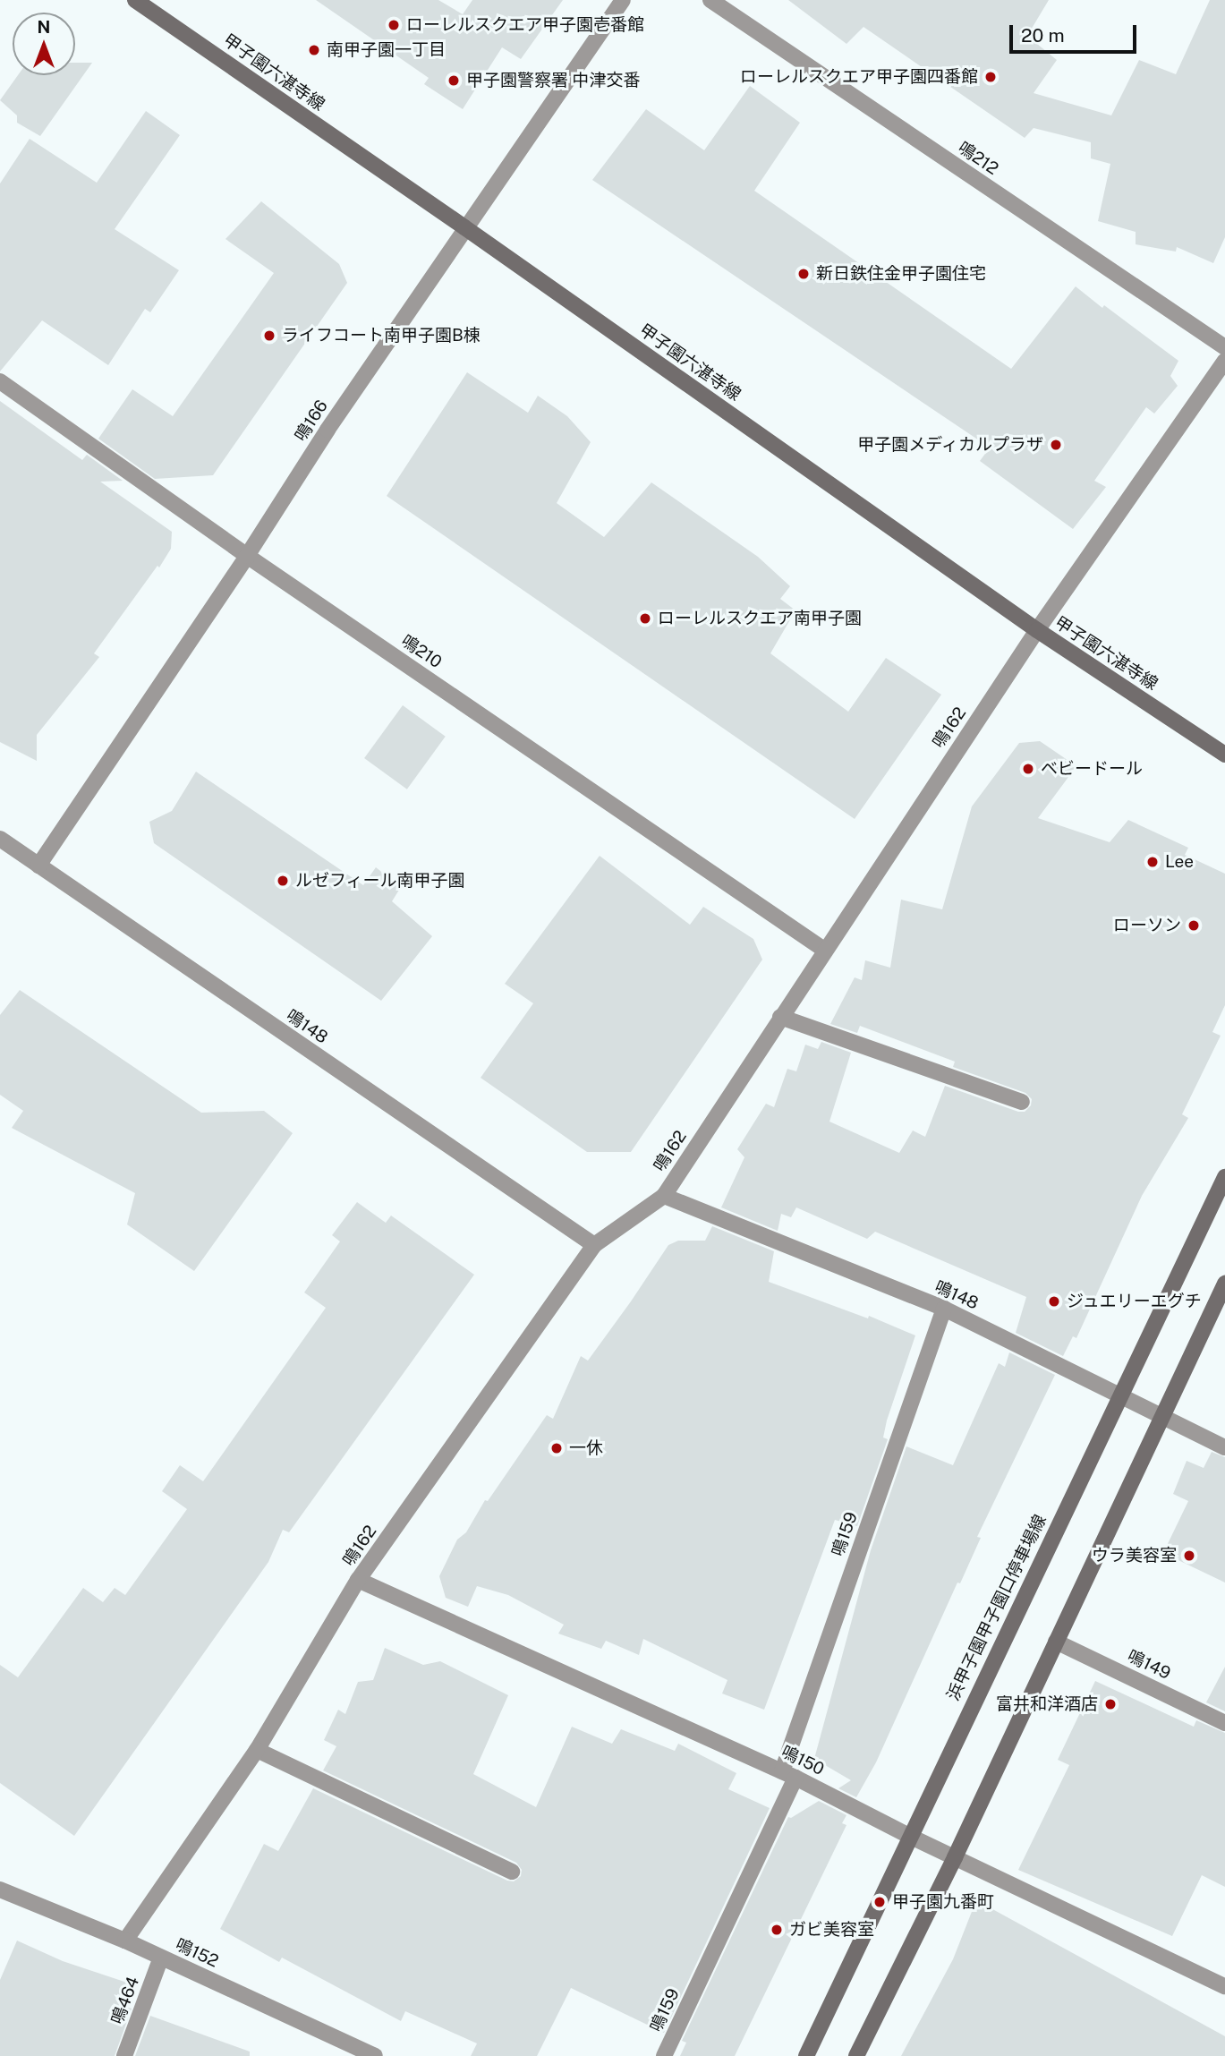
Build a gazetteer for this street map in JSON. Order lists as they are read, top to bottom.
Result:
{
  "streets": {
    "main road": ["甲子園六湛寺線", "浜甲子園甲子園口停車場線"],
    "street": [
      "鳴212",
      "鳴166",
      "鳴210",
      "鳴162",
      "鳴148",
      "鳴159",
      "鳴149",
      "鳴150",
      "鳴152",
      "鳴464"
    ]
  },
  "crossings": [
    ["甲子園六湛寺線", "鳴166"],
    ["甲子園六湛寺線", "鳴162"],
    ["鳴166", "鳴210"],
    ["鳴166", "鳴148"],
    ["鳴210", "鳴162"],
    ["鳴162", "鳴148"],
    ["鳴162", "鳴150"],
    ["鳴162", "鳴152"],
    ["鳴148", "鳴159"],
    ["鳴148", "浜甲子園甲子園口停車場線"],
    ["鳴159", "鳴150"],
    ["浜甲子園甲子園口停車場線", "鳴150"],
    ["鳴152", "鳴464"]
  ],
  "places": [
    "ローレルスクエア甲子園壱番館",
    "南甲子園一丁目",
    "ローレルスクエア甲子園四番館",
    "甲子園警察署 中津交番",
    "新日鉄住金甲子園住宅",
    "ライフコート南甲子園B棟",
    "甲子園メディカルプラザ",
    "ローレルスクエア南甲子園",
    "ベビードール",
    "Lee",
    "ルゼフィール南甲子園",
    "ローソン",
    "ジュエリーエグチ",
    "一休",
    "ウラ美容室",
    "富井和洋酒店",
    "甲子園九番町",
    "ガビ美容室"
  ],
  "scale_bar": "20 m",
  "north": "top"
}
